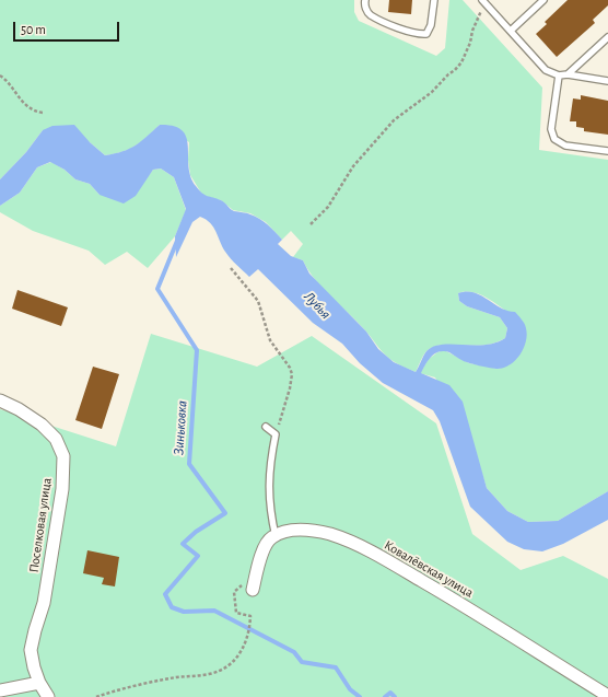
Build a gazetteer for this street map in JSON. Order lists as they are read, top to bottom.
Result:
{
  "streets": {
    "street": ["Поселковая улица", "Ковалёвская улица"]
  },
  "water": ["Лубья", "Зиньковка"],
  "scale_bar": "50 m"
}
